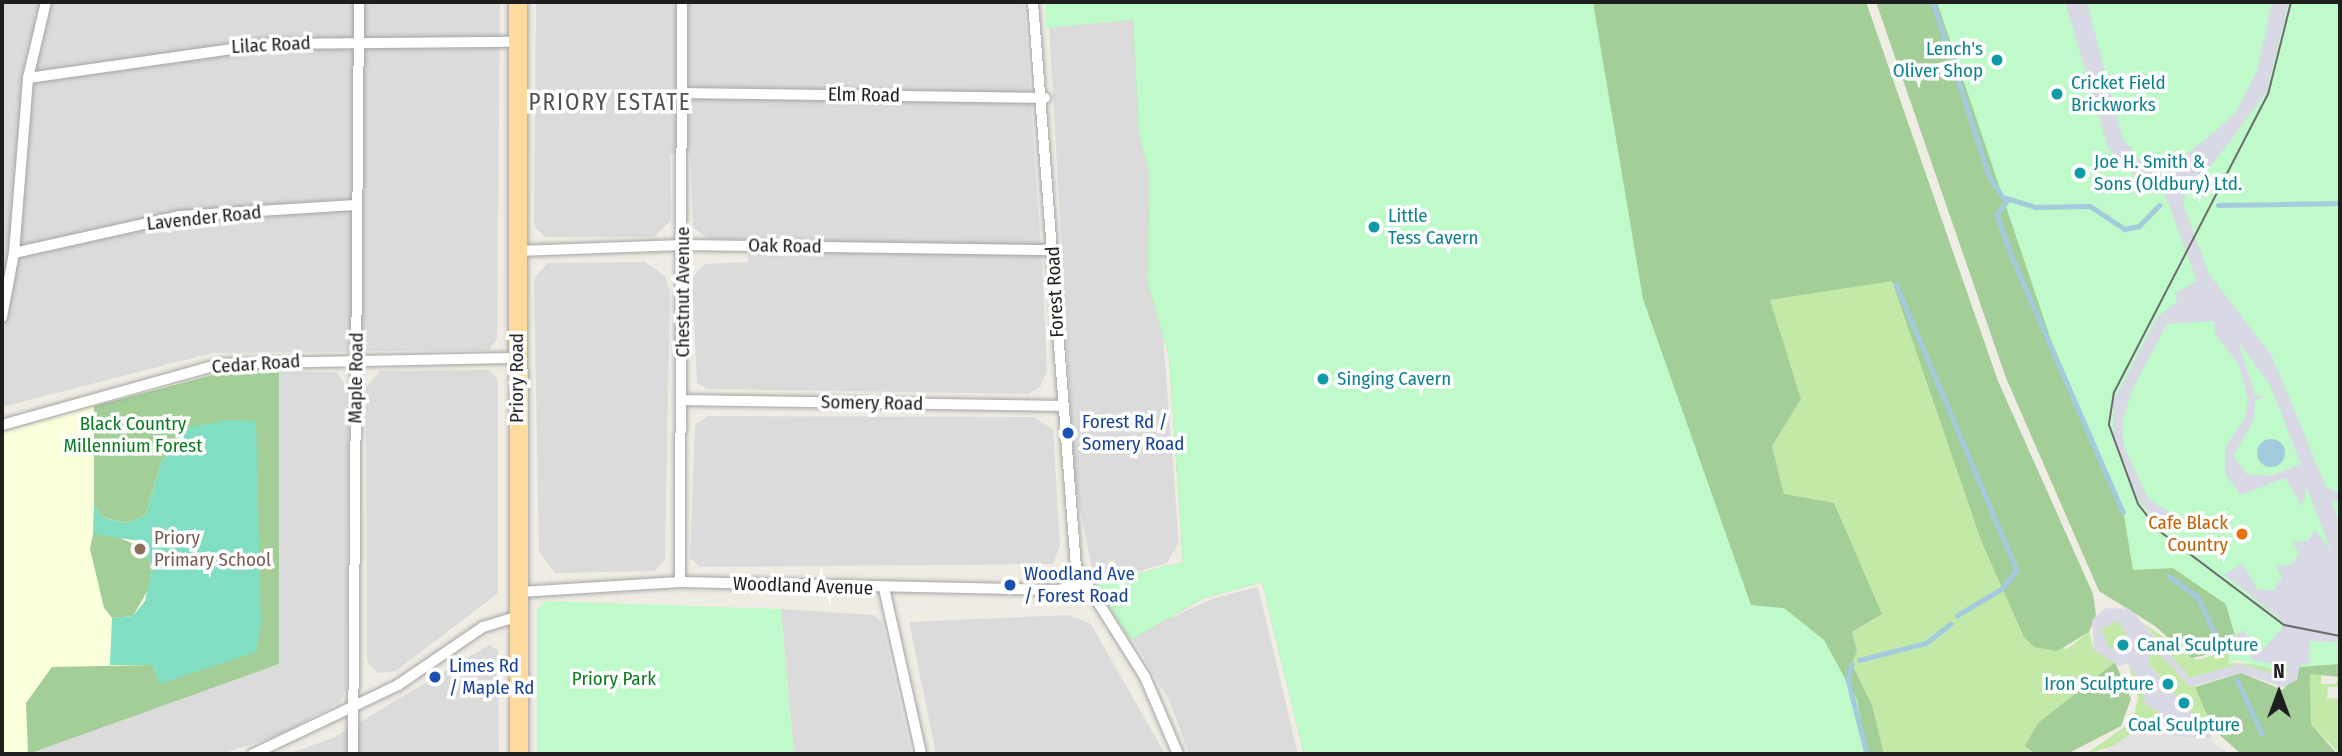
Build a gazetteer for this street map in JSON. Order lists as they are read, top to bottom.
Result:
{
  "streets": {
    "main road": ["Priory Road"],
    "street": [
      "Lilac Road",
      "Elm Road",
      "Lavender Road",
      "Oak Road",
      "Chestnut Avenue",
      "Forest Road",
      "Cedar Road",
      "Maple Road",
      "Somery Road",
      "Woodland Avenue"
    ]
  },
  "crossings": [
    ["Lilac Road", "Maple Road"],
    ["Lilac Road", "Priory Road"],
    ["Elm Road", "Chestnut Avenue"],
    ["Elm Road", "Forest Road"],
    ["Lavender Road", "Maple Road"],
    ["Oak Road", "Chestnut Avenue"],
    ["Oak Road", "Forest Road"],
    ["Oak Road", "Priory Road"],
    ["Chestnut Avenue", "Somery Road"],
    ["Chestnut Avenue", "Woodland Avenue"],
    ["Forest Road", "Somery Road"],
    ["Forest Road", "Woodland Avenue"],
    ["Cedar Road", "Maple Road"],
    ["Cedar Road", "Priory Road"],
    ["Priory Road", "Woodland Avenue"]
  ],
  "districts": ["PRIORY ESTATE"],
  "parks": ["Black Country Millennium Forest", "Priory Park"],
  "places": [
    "Lench's Oliver Shop",
    "Cricket Field Brickworks",
    "Joe H. Smith & Sons (Oldbury) Ltd.",
    "Little Tess Cavern",
    "Singing Cavern",
    "Forest Rd / Somery Road",
    "Cafe Black Country",
    "Priory Primary School",
    "Woodland Ave / Forest Road",
    "Canal Sculpture",
    "Limes Rd / Maple Rd",
    "Iron Sculpture",
    "Coal Sculpture"
  ],
  "north": "top"
}
